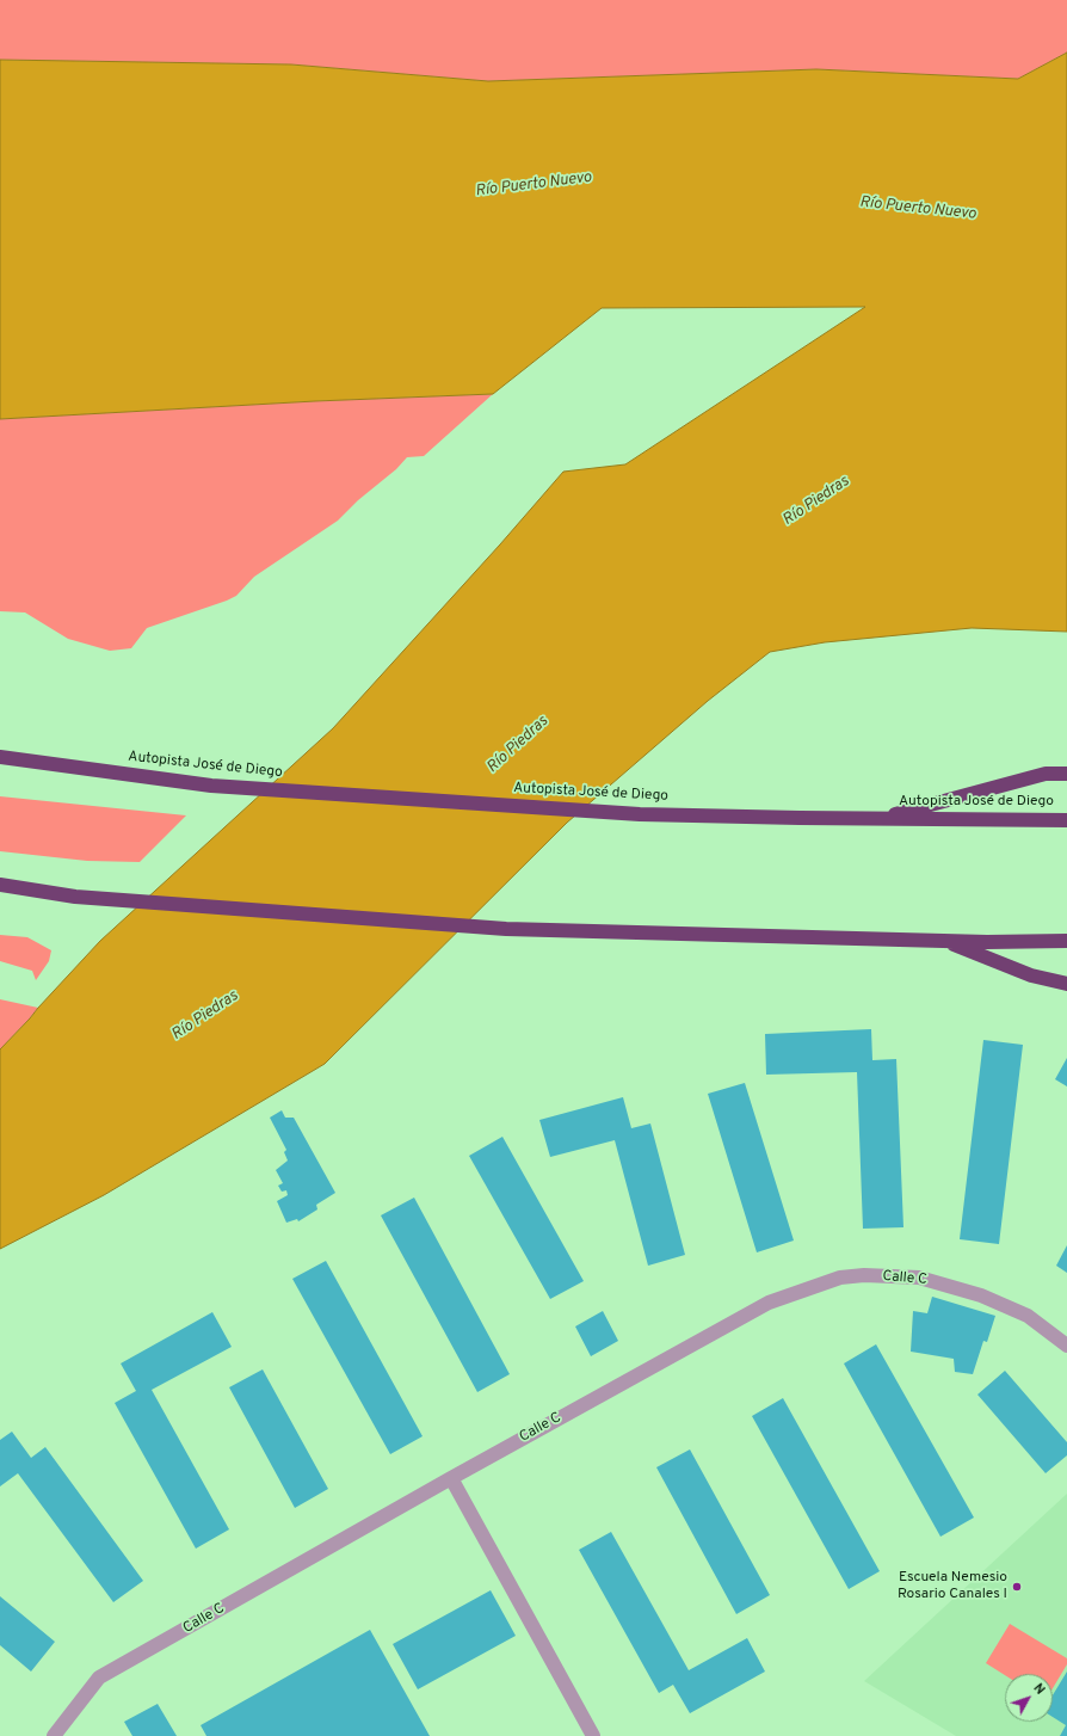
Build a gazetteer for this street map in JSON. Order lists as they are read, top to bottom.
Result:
{
  "streets": {
    "highway": ["Autopista José de Diego"],
    "street": ["Calle C"]
  },
  "water": ["Río Puerto Nuevo", "Río Piedras"],
  "places": ["Escuela Nemesio Rosario Canales I"],
  "north": "top right"
}
